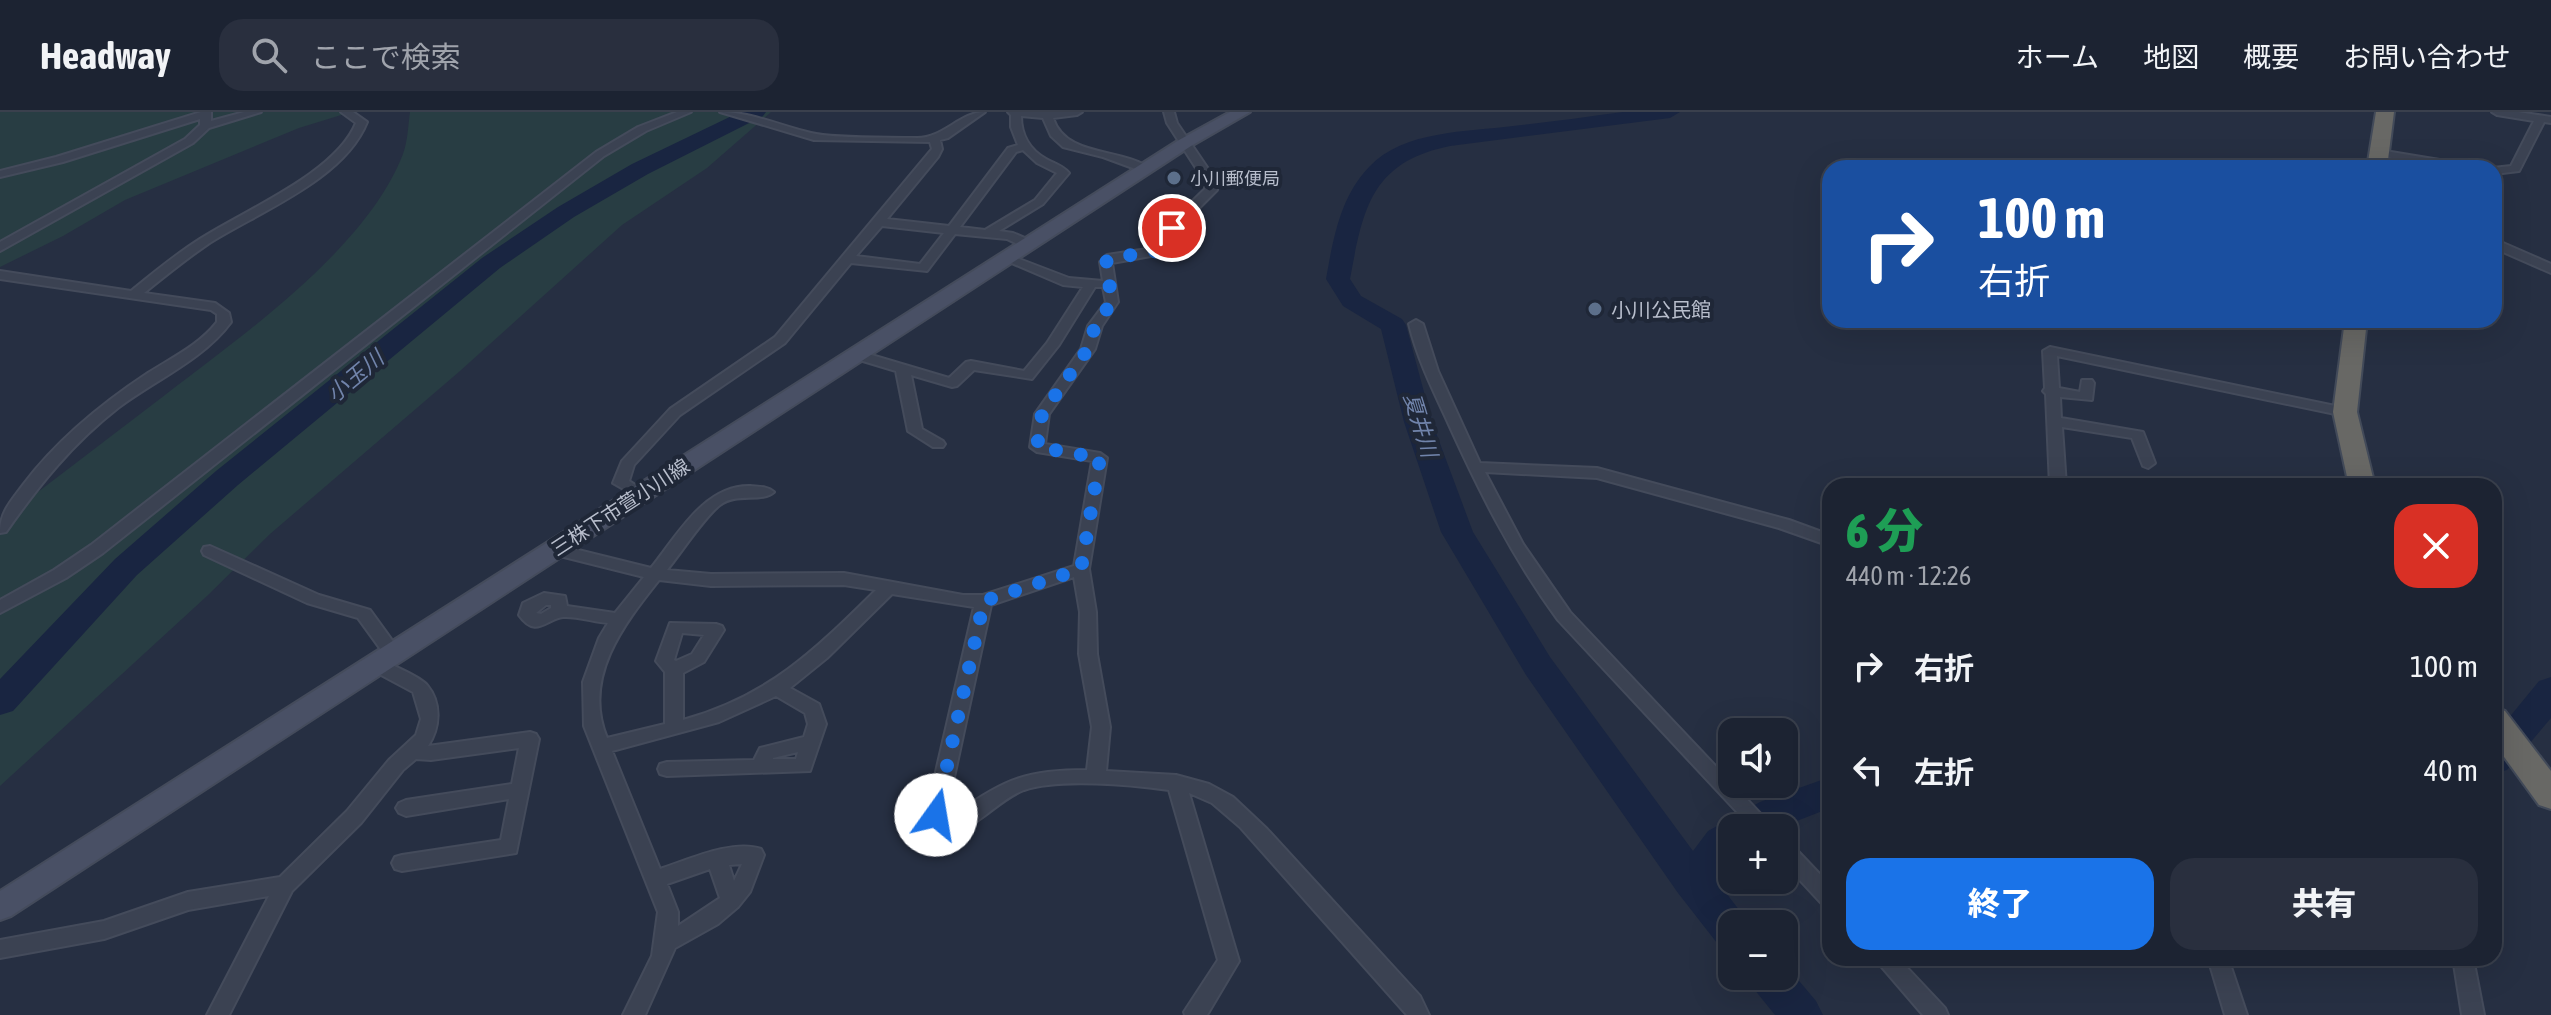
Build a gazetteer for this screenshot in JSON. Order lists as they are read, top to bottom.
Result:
{
  "streets": {
    "main road": ["三株下市萱小川線"]
  },
  "water": ["小玉川", "夏井川"],
  "places": ["小川郵便局", "小川公民館"],
  "page": {
    "header": "Headway",
    "search": "ここで検索",
    "nav": [
      "ホーム",
      "地図",
      "概要",
      "お問い合わせ"
    ],
    "turn": ["100 m", "右折"],
    "heading": ["6 分", "440 m · 12:26"],
    "list": [
      {
        "name": "右折",
        "value": "100 m"
      },
      {
        "name": "左折",
        "value": "40 m"
      }
    ],
    "map_buttons": ["+", "−"],
    "buttons": ["終了", "共有"]
  }
}
